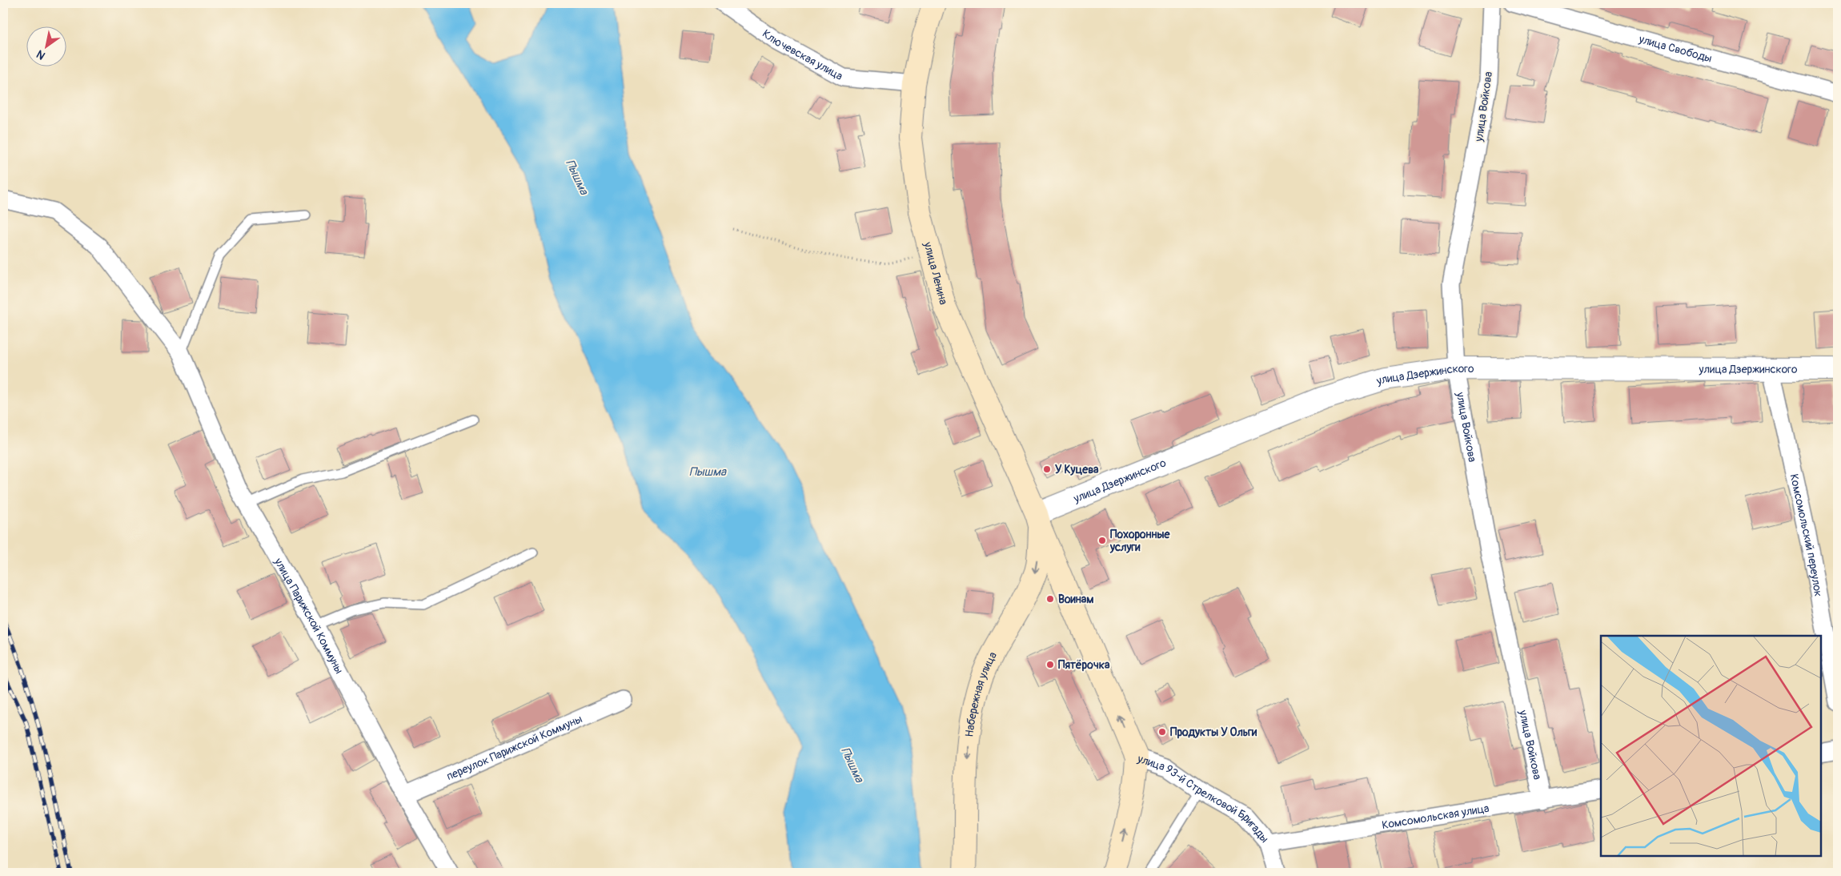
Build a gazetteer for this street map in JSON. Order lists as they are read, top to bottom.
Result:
{
  "streets": {
    "main road": ["улица Ленина", "Набережная улица", "улица 93-й Стрелковой Бригады"],
    "street": [
      "улица Свободы",
      "Ключевская улица",
      "улица Войкова",
      "улица Дзержинского",
      "Комсомольский переулок",
      "улица Парижской Коммуны",
      "переулок Парижской Коммуны",
      "Комсомольская улица"
    ]
  },
  "crossings": [
    ["Ключевская улица", "улица Ленина"],
    ["улица Войкова", "улица Дзержинского"],
    ["улица Войкова", "Комсомольская улица"],
    ["улица Ленина", "улица Дзержинского"],
    ["улица Ленина", "Набережная улица"],
    ["улица Ленина", "улица 93-й Стрелковой Бригады"],
    ["улица Дзержинского", "Комсомольский переулок"],
    ["улица Дзержинского", "Набережная улица"],
    ["улица Дзержинского", "улица 93-й Стрелковой Бригады"],
    ["улица Парижской Коммуны", "переулок Парижской Коммуны"],
    ["Набережная улица", "улица 93-й Стрелковой Бригады"],
    ["улица 93-й Стрелковой Бригады", "Комсомольская улица"]
  ],
  "one_way": ["улица 93-й Стрелковой Бригады"],
  "water": ["Пышма"],
  "places": [
    "У Куцева",
    "Похоронные услуги",
    "Воинам",
    "Пятёрочка",
    "Продукты У Ольги"
  ],
  "north": "bottom left"
}
